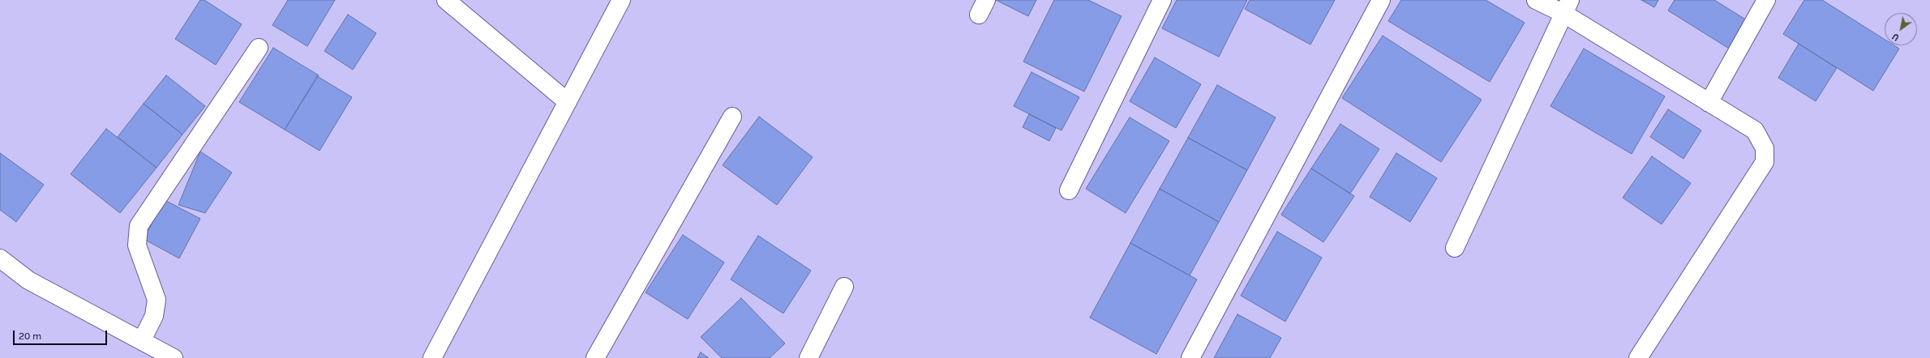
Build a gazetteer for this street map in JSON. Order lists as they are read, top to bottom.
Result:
{
  "scale_bar": "20 m",
  "north": "bottom left"
}
